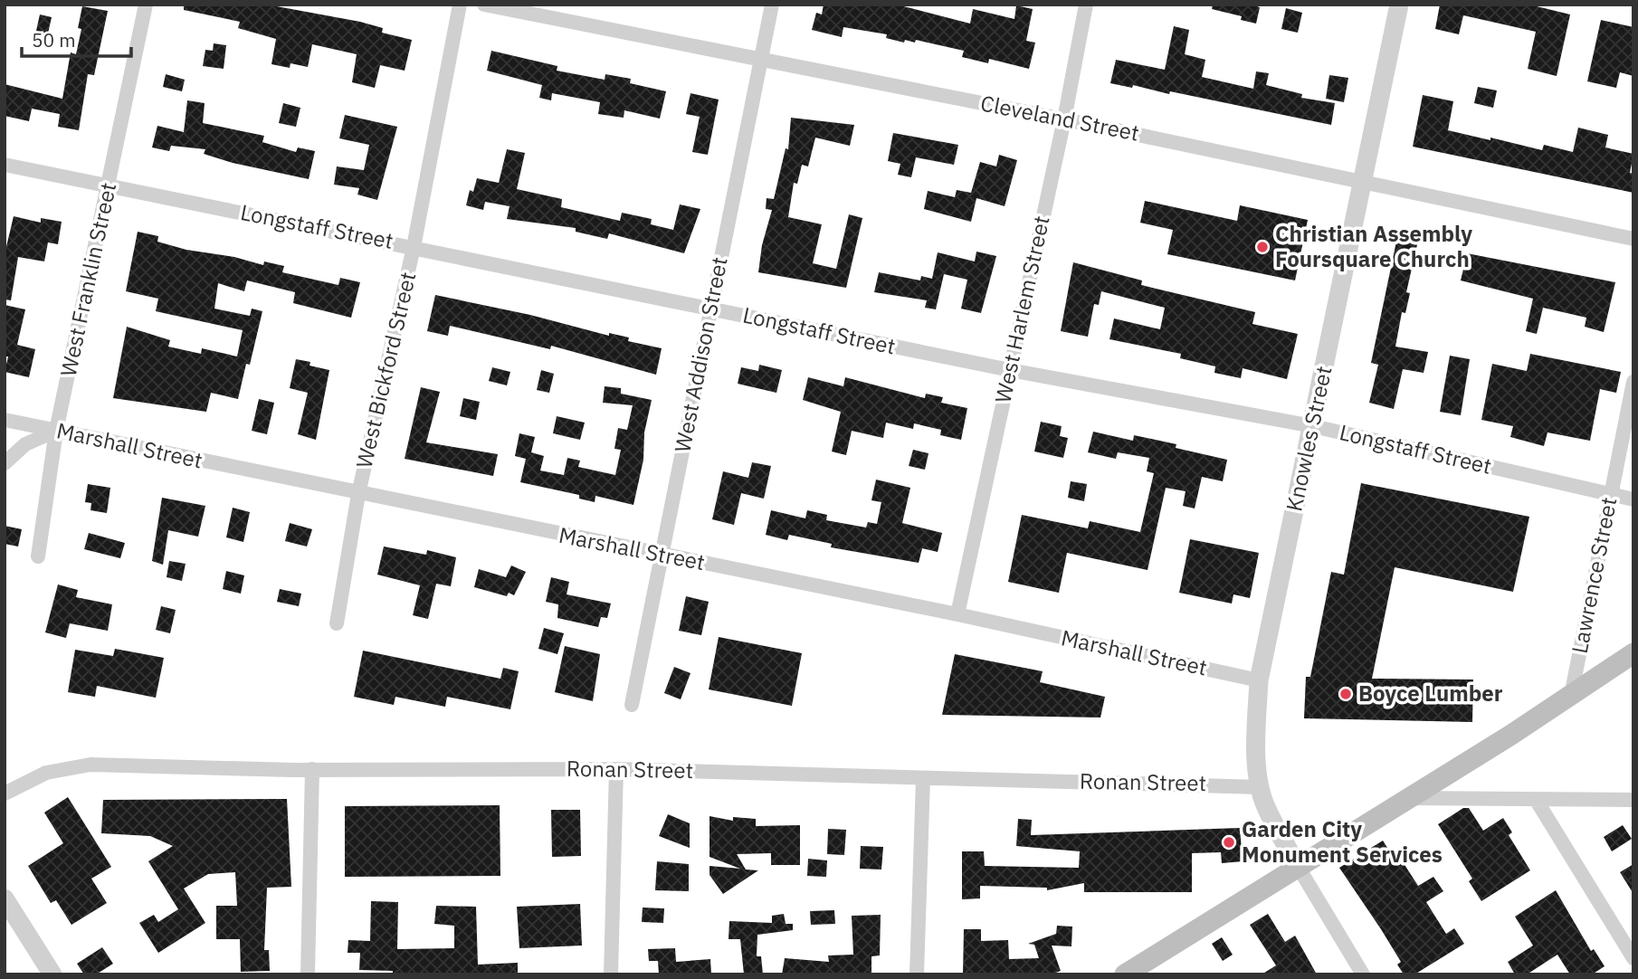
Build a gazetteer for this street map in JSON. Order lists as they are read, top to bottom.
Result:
{
  "streets": {
    "street": [
      "Cleveland Street",
      "Longstaff Street",
      "West Franklin Street",
      "West Harlem Street",
      "West Addison Street",
      "West Bickford Street",
      "Knowles Street",
      "Marshall Street",
      "Lawrence Street",
      "Ronan Street"
    ]
  },
  "crossings": [
    ["Cleveland Street", "West Harlem Street"],
    ["Cleveland Street", "West Addison Street"],
    ["Cleveland Street", "Knowles Street"],
    ["Longstaff Street", "West Franklin Street"],
    ["Longstaff Street", "West Harlem Street"],
    ["Longstaff Street", "West Addison Street"],
    ["Longstaff Street", "West Bickford Street"],
    ["Longstaff Street", "Knowles Street"],
    ["Longstaff Street", "Lawrence Street"],
    ["West Franklin Street", "Marshall Street"],
    ["West Harlem Street", "Marshall Street"],
    ["West Addison Street", "Marshall Street"],
    ["West Bickford Street", "Marshall Street"],
    ["Knowles Street", "Marshall Street"],
    ["Knowles Street", "Ronan Street"]
  ],
  "places": ["Christian Assembly Foursquare Church", "Boyce Lumber", "Garden City Monument Services"],
  "scale_bar": "50 m"
}
